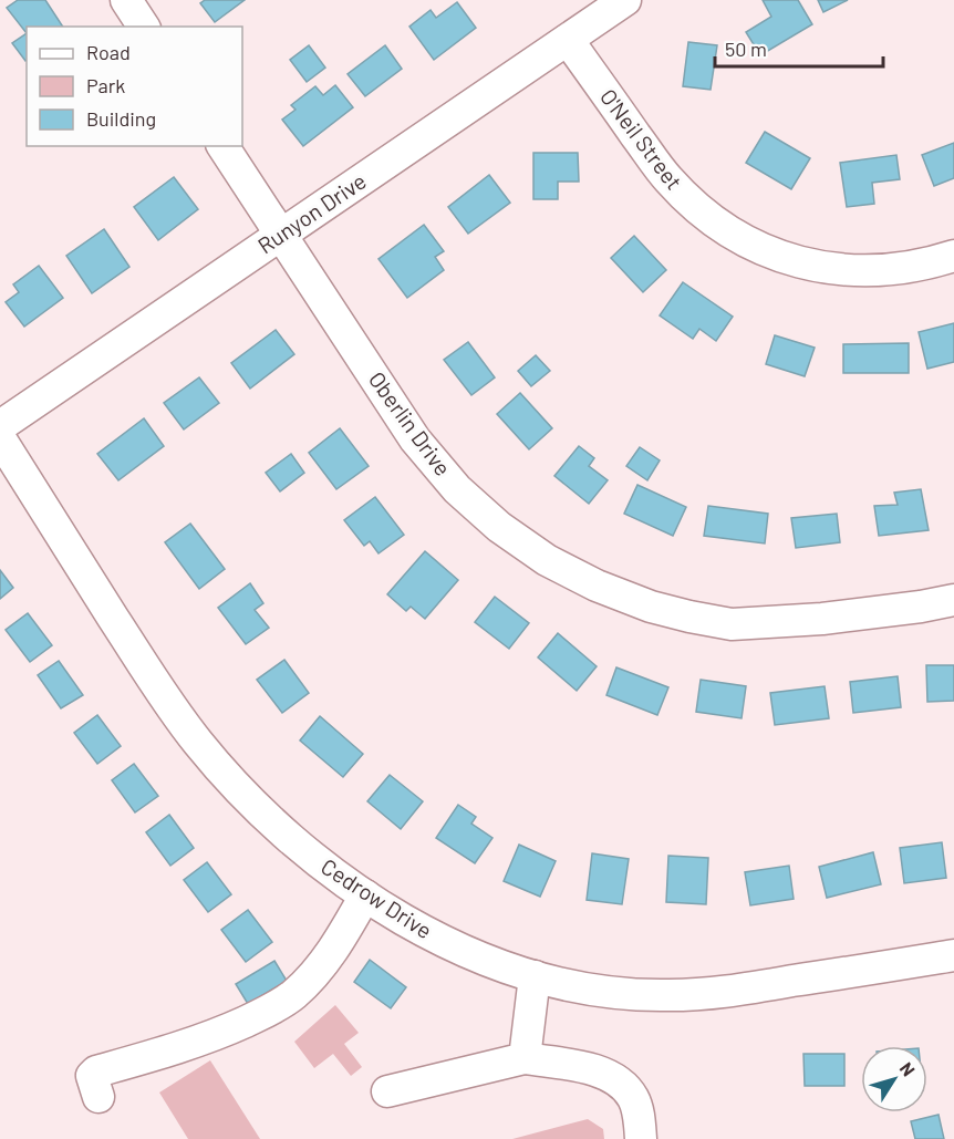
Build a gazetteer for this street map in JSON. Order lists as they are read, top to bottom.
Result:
{
  "streets": {
    "street": [
      "O'Neil Street",
      "Runyon Drive",
      "Oberlin Drive",
      "Cedrow Drive"
    ]
  },
  "crossings": [
    ["O'Neil Street", "Runyon Drive"],
    ["Runyon Drive", "Oberlin Drive"]
  ],
  "legend": ["Road", "Park", "Building"],
  "scale_bar": "50 m",
  "north": "top right"
}
